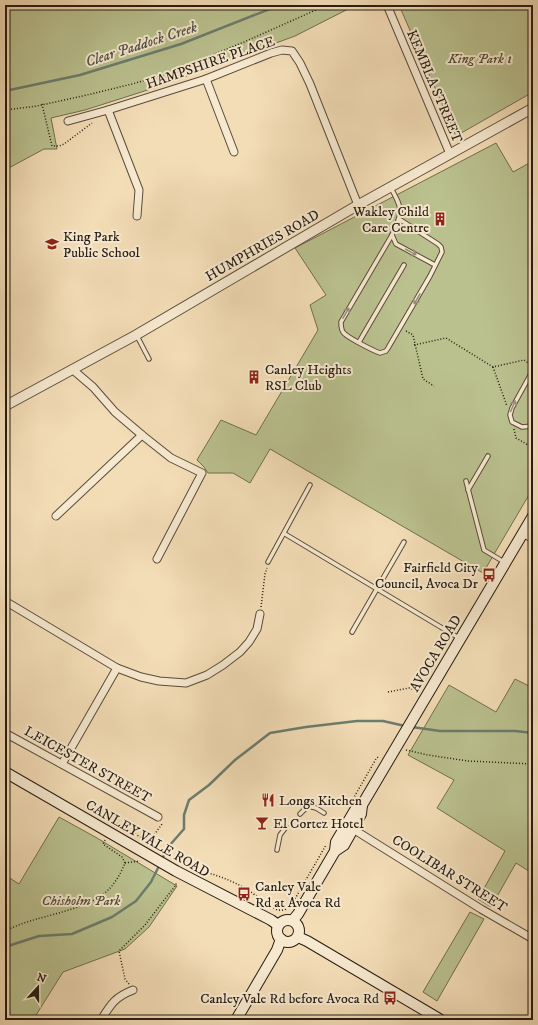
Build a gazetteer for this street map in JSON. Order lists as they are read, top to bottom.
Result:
{
  "streets": {
    "main road": ["AVOCA ROAD", "CANLEY VALE ROAD"],
    "street": [
      "HAMPSHIRE PLACE",
      "KEMBLA STREET",
      "HUMPHRIES ROAD",
      "LEICESTER STREET",
      "COOLIBAR STREET"
    ]
  },
  "crossings": [
    ["HAMPSHIRE PLACE", "HUMPHRIES ROAD"],
    ["KEMBLA STREET", "HUMPHRIES ROAD"],
    ["AVOCA ROAD", "CANLEY VALE ROAD"],
    ["AVOCA ROAD", "COOLIBAR STREET"]
  ],
  "water": ["Clear Paddock Creek"],
  "parks": ["King Park 1", "Chisholm Park"],
  "places": {
    "building": ["Wakley Child Care Centre", "Canley Heights RSL Club"],
    "school or university": ["King Park Public School"],
    "bus stop": ["Fairfield City Council, Avoca Dr", "Canley Vale Rd at Avoca Rd", "Canley Vale Rd before Avoca Rd"],
    "restaurant": ["Longs Kitchen"],
    "bar": ["El Cortez Hotel"]
  },
  "north": "top"
}
